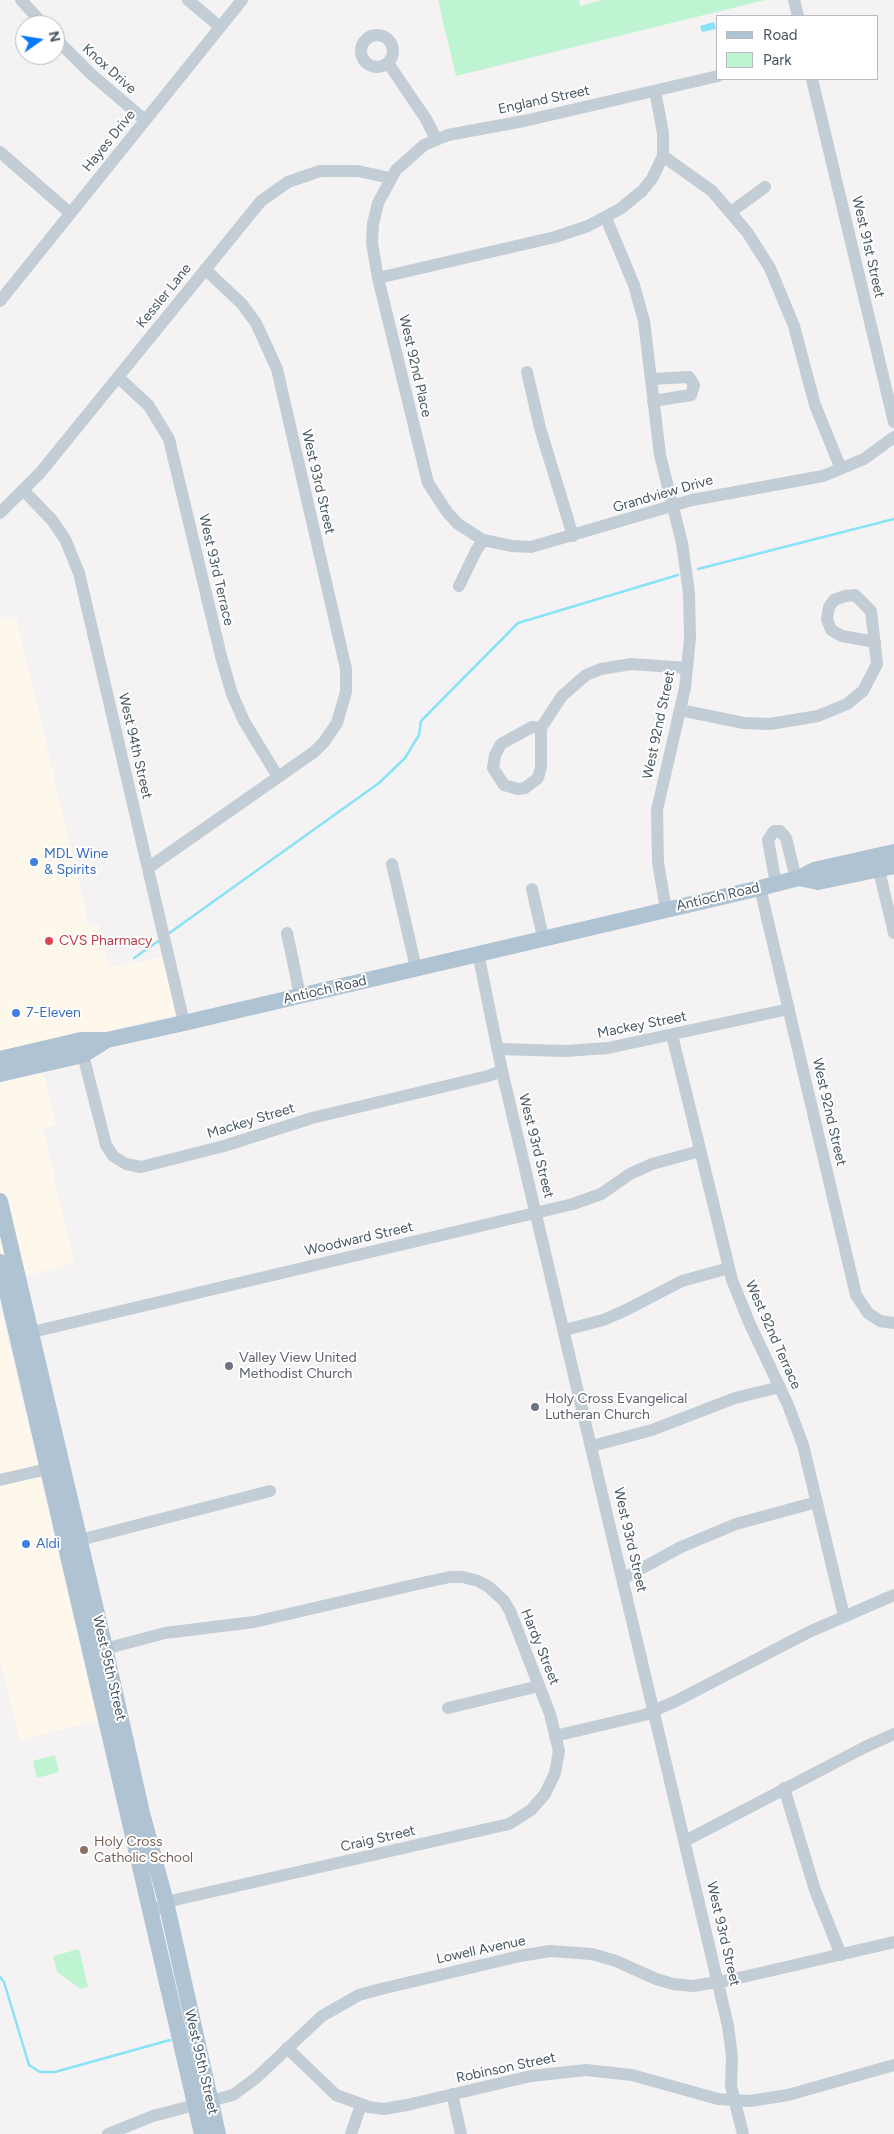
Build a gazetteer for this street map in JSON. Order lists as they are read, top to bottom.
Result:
{
  "streets": {
    "main road": ["Antioch Road", "West 95th Street"],
    "street": [
      "Knox Drive",
      "England Street",
      "Hayes Drive",
      "West 91st Street",
      "Kessler Lane",
      "West 92nd Place",
      "West 93rd Street",
      "Grandview Drive",
      "West 93rd Terrace",
      "West 92nd Street",
      "West 94th Street",
      "Mackey Street",
      "Woodward Street",
      "West 92nd Terrace",
      "Hardy Street",
      "Craig Street",
      "Lowell Avenue",
      "Robinson Street"
    ]
  },
  "crossings": [
    ["Knox Drive", "Hayes Drive"],
    ["England Street", "Kessler Lane"],
    ["England Street", "West 92nd Place"],
    ["Kessler Lane", "West 92nd Place"],
    ["Kessler Lane", "West 93rd Street"],
    ["Kessler Lane", "West 93rd Terrace"],
    ["Kessler Lane", "West 94th Street"],
    ["West 92nd Place", "Grandview Drive"],
    ["West 93rd Street", "West 93rd Terrace"],
    ["West 93rd Street", "West 94th Street"],
    ["West 93rd Street", "Antioch Road"],
    ["West 93rd Street", "Mackey Street"],
    ["West 93rd Street", "Woodward Street"],
    ["West 93rd Street", "Lowell Avenue"],
    ["West 93rd Street", "Robinson Street"],
    ["Grandview Drive", "West 92nd Street"],
    ["West 92nd Street", "Antioch Road"],
    ["West 92nd Street", "Mackey Street"],
    ["West 94th Street", "Antioch Road"],
    ["Antioch Road", "Mackey Street"],
    ["Mackey Street", "West 92nd Terrace"],
    ["Woodward Street", "West 92nd Terrace"],
    ["Woodward Street", "West 95th Street"],
    ["Hardy Street", "West 95th Street"],
    ["Hardy Street", "Craig Street"],
    ["West 95th Street", "Craig Street"],
    ["West 95th Street", "Lowell Avenue"],
    ["Lowell Avenue", "Robinson Street"]
  ],
  "places": [
    "MDL Wine & Spirits",
    "CVS Pharmacy",
    "7-Eleven",
    "Valley View United Methodist Church",
    "Holy Cross Evangelical Lutheran Church",
    "Aldi",
    "Holy Cross Catholic School"
  ],
  "legend": ["Road", "Park"],
  "north": "right"
}
